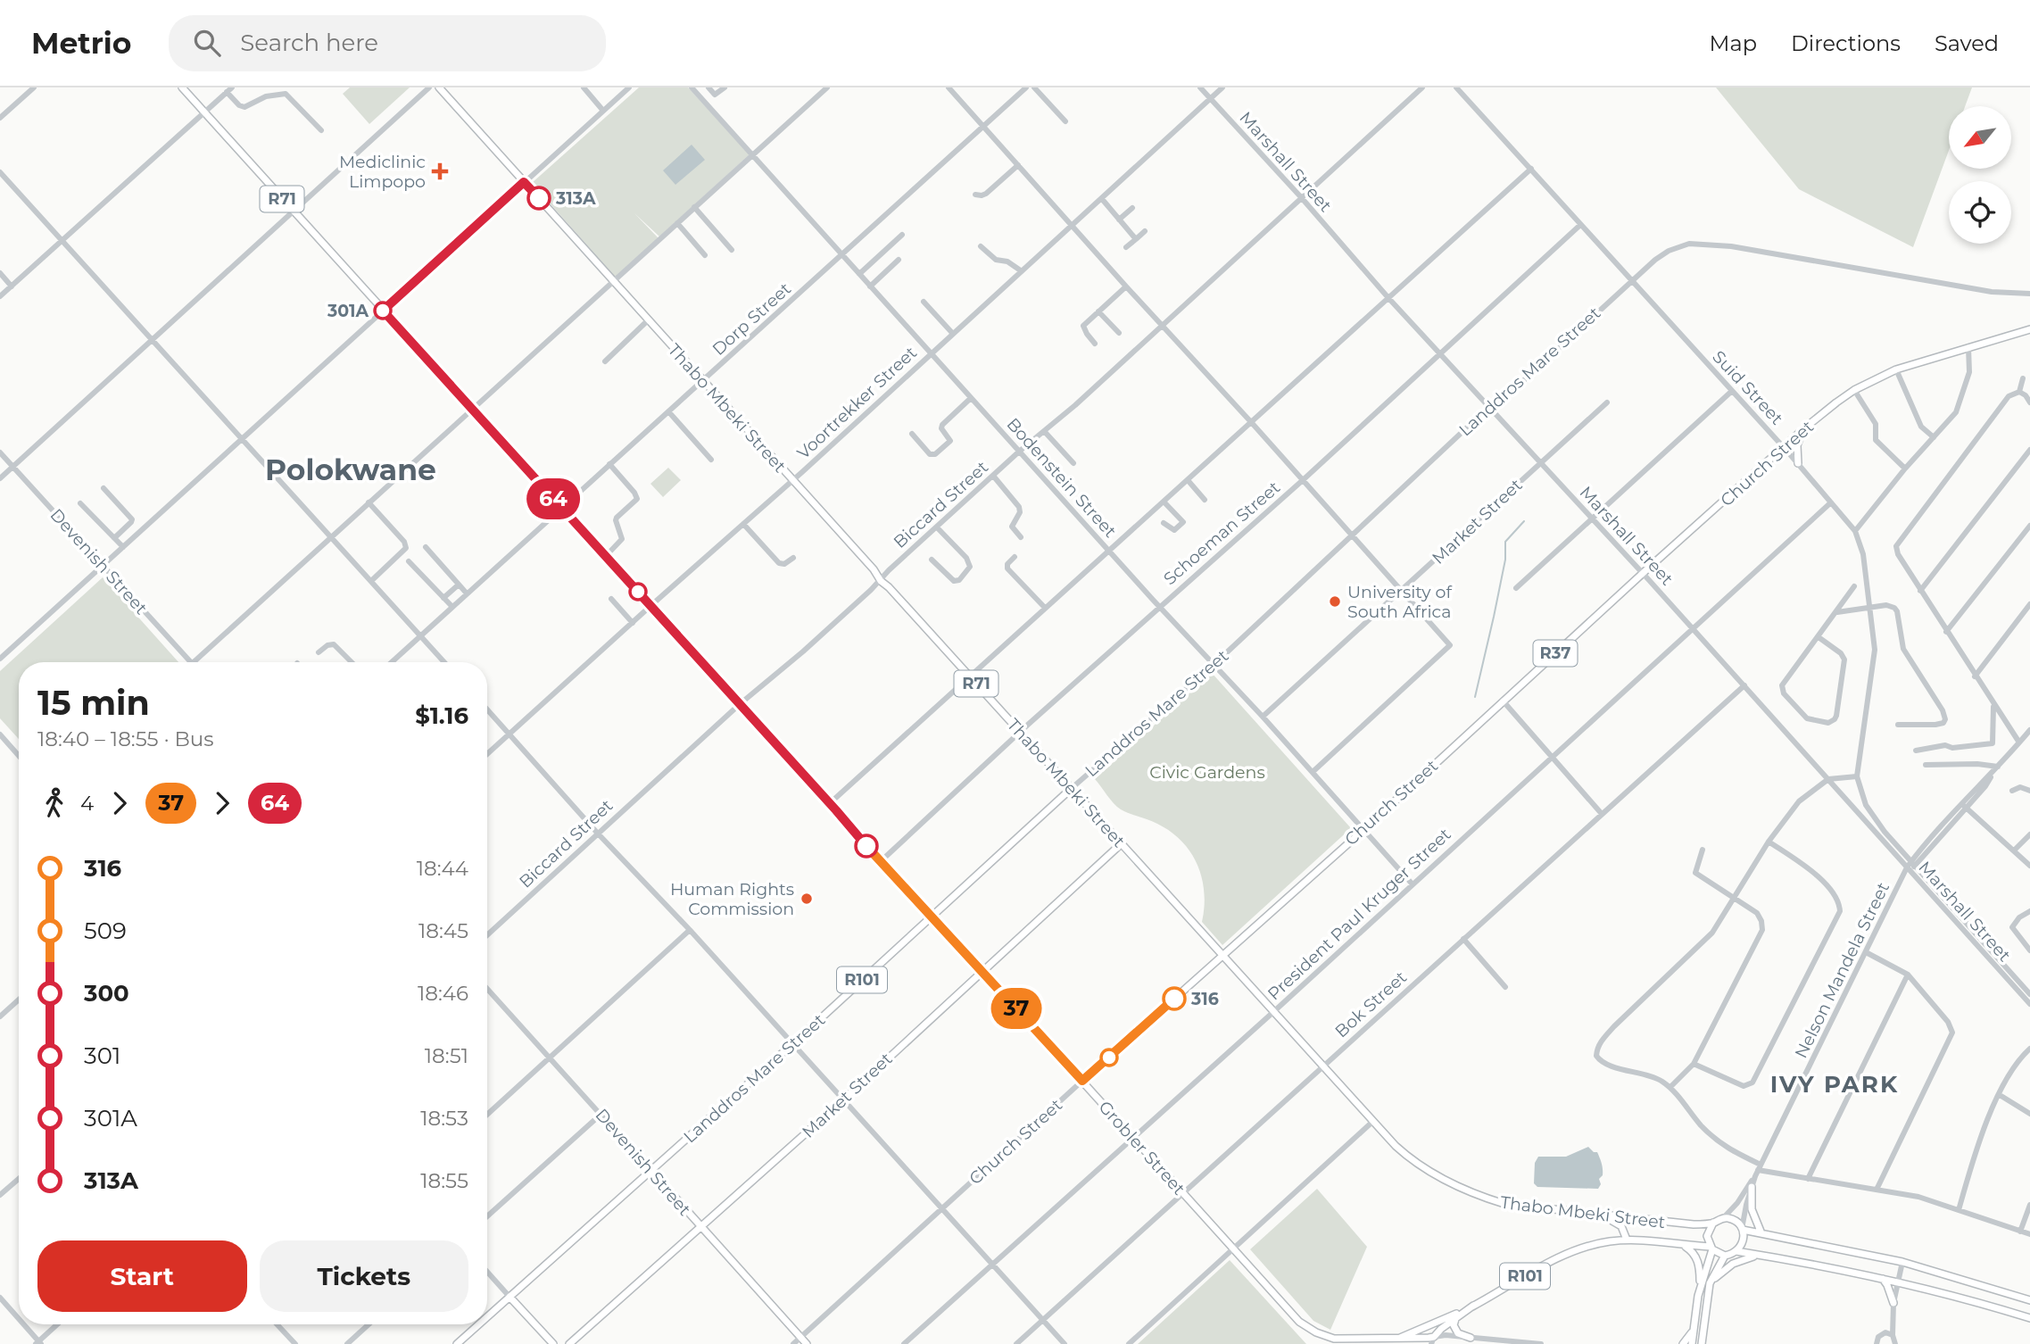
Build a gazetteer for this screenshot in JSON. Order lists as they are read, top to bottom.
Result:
{
  "streets": {
    "main road": [
      "R71",
      "Landdros Mare Street",
      "Thabo Mbeki Street",
      "Church Street",
      "Market Street",
      "Devenish Street",
      "R37",
      "R101",
      "Grobler Street"
    ],
    "street": [
      "Marshall Street",
      "Dorp Street",
      "Suid Street",
      "Voortrekker Street",
      "Bodenstein Street",
      "Biccard Street",
      "Schoeman Street",
      "President Paul Kruger Street",
      "Nelson Mandela Street",
      "Bok Street"
    ]
  },
  "crossings": [
    ["Marshall Street", "Landdros Mare Street"],
    ["Marshall Street", "Suid Street"],
    ["Marshall Street", "Voortrekker Street"],
    ["Marshall Street", "Church Street"],
    ["Marshall Street", "Biccard Street"],
    ["Marshall Street", "Market Street"],
    ["Marshall Street", "Schoeman Street"],
    ["Marshall Street", "President Paul Kruger Street"],
    ["Marshall Street", "Nelson Mandela Street"],
    ["Marshall Street", "Bok Street"],
    ["Dorp Street", "Thabo Mbeki Street"],
    ["Dorp Street", "Bodenstein Street"],
    ["Dorp Street", "Grobler Street"],
    ["Landdros Mare Street", "Suid Street"],
    ["Landdros Mare Street", "Thabo Mbeki Street"],
    ["Landdros Mare Street", "Bodenstein Street"],
    ["Landdros Mare Street", "Devenish Street"],
    ["Landdros Mare Street", "Grobler Street"],
    ["Suid Street", "Church Street"],
    ["Suid Street", "Schoeman Street"],
    ["Suid Street", "President Paul Kruger Street"],
    ["Suid Street", "Nelson Mandela Street"],
    ["Voortrekker Street", "Thabo Mbeki Street"],
    ["Voortrekker Street", "Bodenstein Street"],
    ["Voortrekker Street", "Grobler Street"],
    ["Thabo Mbeki Street", "Church Street"],
    ["Thabo Mbeki Street", "Biccard Street"],
    ["Thabo Mbeki Street", "Market Street"],
    ["Thabo Mbeki Street", "Schoeman Street"],
    ["Thabo Mbeki Street", "President Paul Kruger Street"],
    ["Thabo Mbeki Street", "Nelson Mandela Street"],
    ["Thabo Mbeki Street", "R101"],
    ["Thabo Mbeki Street", "Bok Street"],
    ["Thabo Mbeki Street", "Grobler Street"],
    ["Church Street", "Bodenstein Street"],
    ["Church Street", "Devenish Street"],
    ["Church Street", "Grobler Street"],
    ["Bodenstein Street", "Biccard Street"],
    ["Bodenstein Street", "Market Street"],
    ["Bodenstein Street", "Schoeman Street"],
    ["Bodenstein Street", "President Paul Kruger Street"],
    ["Biccard Street", "Grobler Street"],
    ["Market Street", "Devenish Street"],
    ["Market Street", "Grobler Street"],
    ["Schoeman Street", "Grobler Street"],
    ["President Paul Kruger Street", "Grobler Street"],
    ["Nelson Mandela Street", "R101"],
    ["Nelson Mandela Street", "Grobler Street"],
    ["R101", "Grobler Street"],
    ["Bok Street", "Grobler Street"]
  ],
  "districts": ["Polokwane", "IVY PARK"],
  "parks": ["Civic Gardens"],
  "places": {
    "health": ["Mediclinic Limpopo"],
    "other": [
      "313A",
      "301A",
      "University of South Africa",
      "Human Rights Commission",
      "316"
    ]
  },
  "lines": ["bus line 64", "bus line 37"],
  "north": "bottom left",
  "page": {
    "header": "Metrio",
    "search": "Search here",
    "nav": ["Map", "Directions", "Saved"],
    "on_map": ["37", "64"],
    "heading": ["15 min", "18:40 – 18:55 · Bus", "$1.16"],
    "legs": ["4", "37", "64"],
    "list": [
      {
        "name": "316",
        "value": "18:44"
      },
      {
        "name": "509",
        "value": "18:45"
      },
      {
        "name": "300",
        "value": "18:46"
      },
      {
        "name": "301",
        "value": "18:51"
      },
      {
        "name": "301A",
        "value": "18:53"
      },
      {
        "name": "313A",
        "value": "18:55"
      }
    ],
    "buttons": ["Start", "Tickets"]
  }
}
